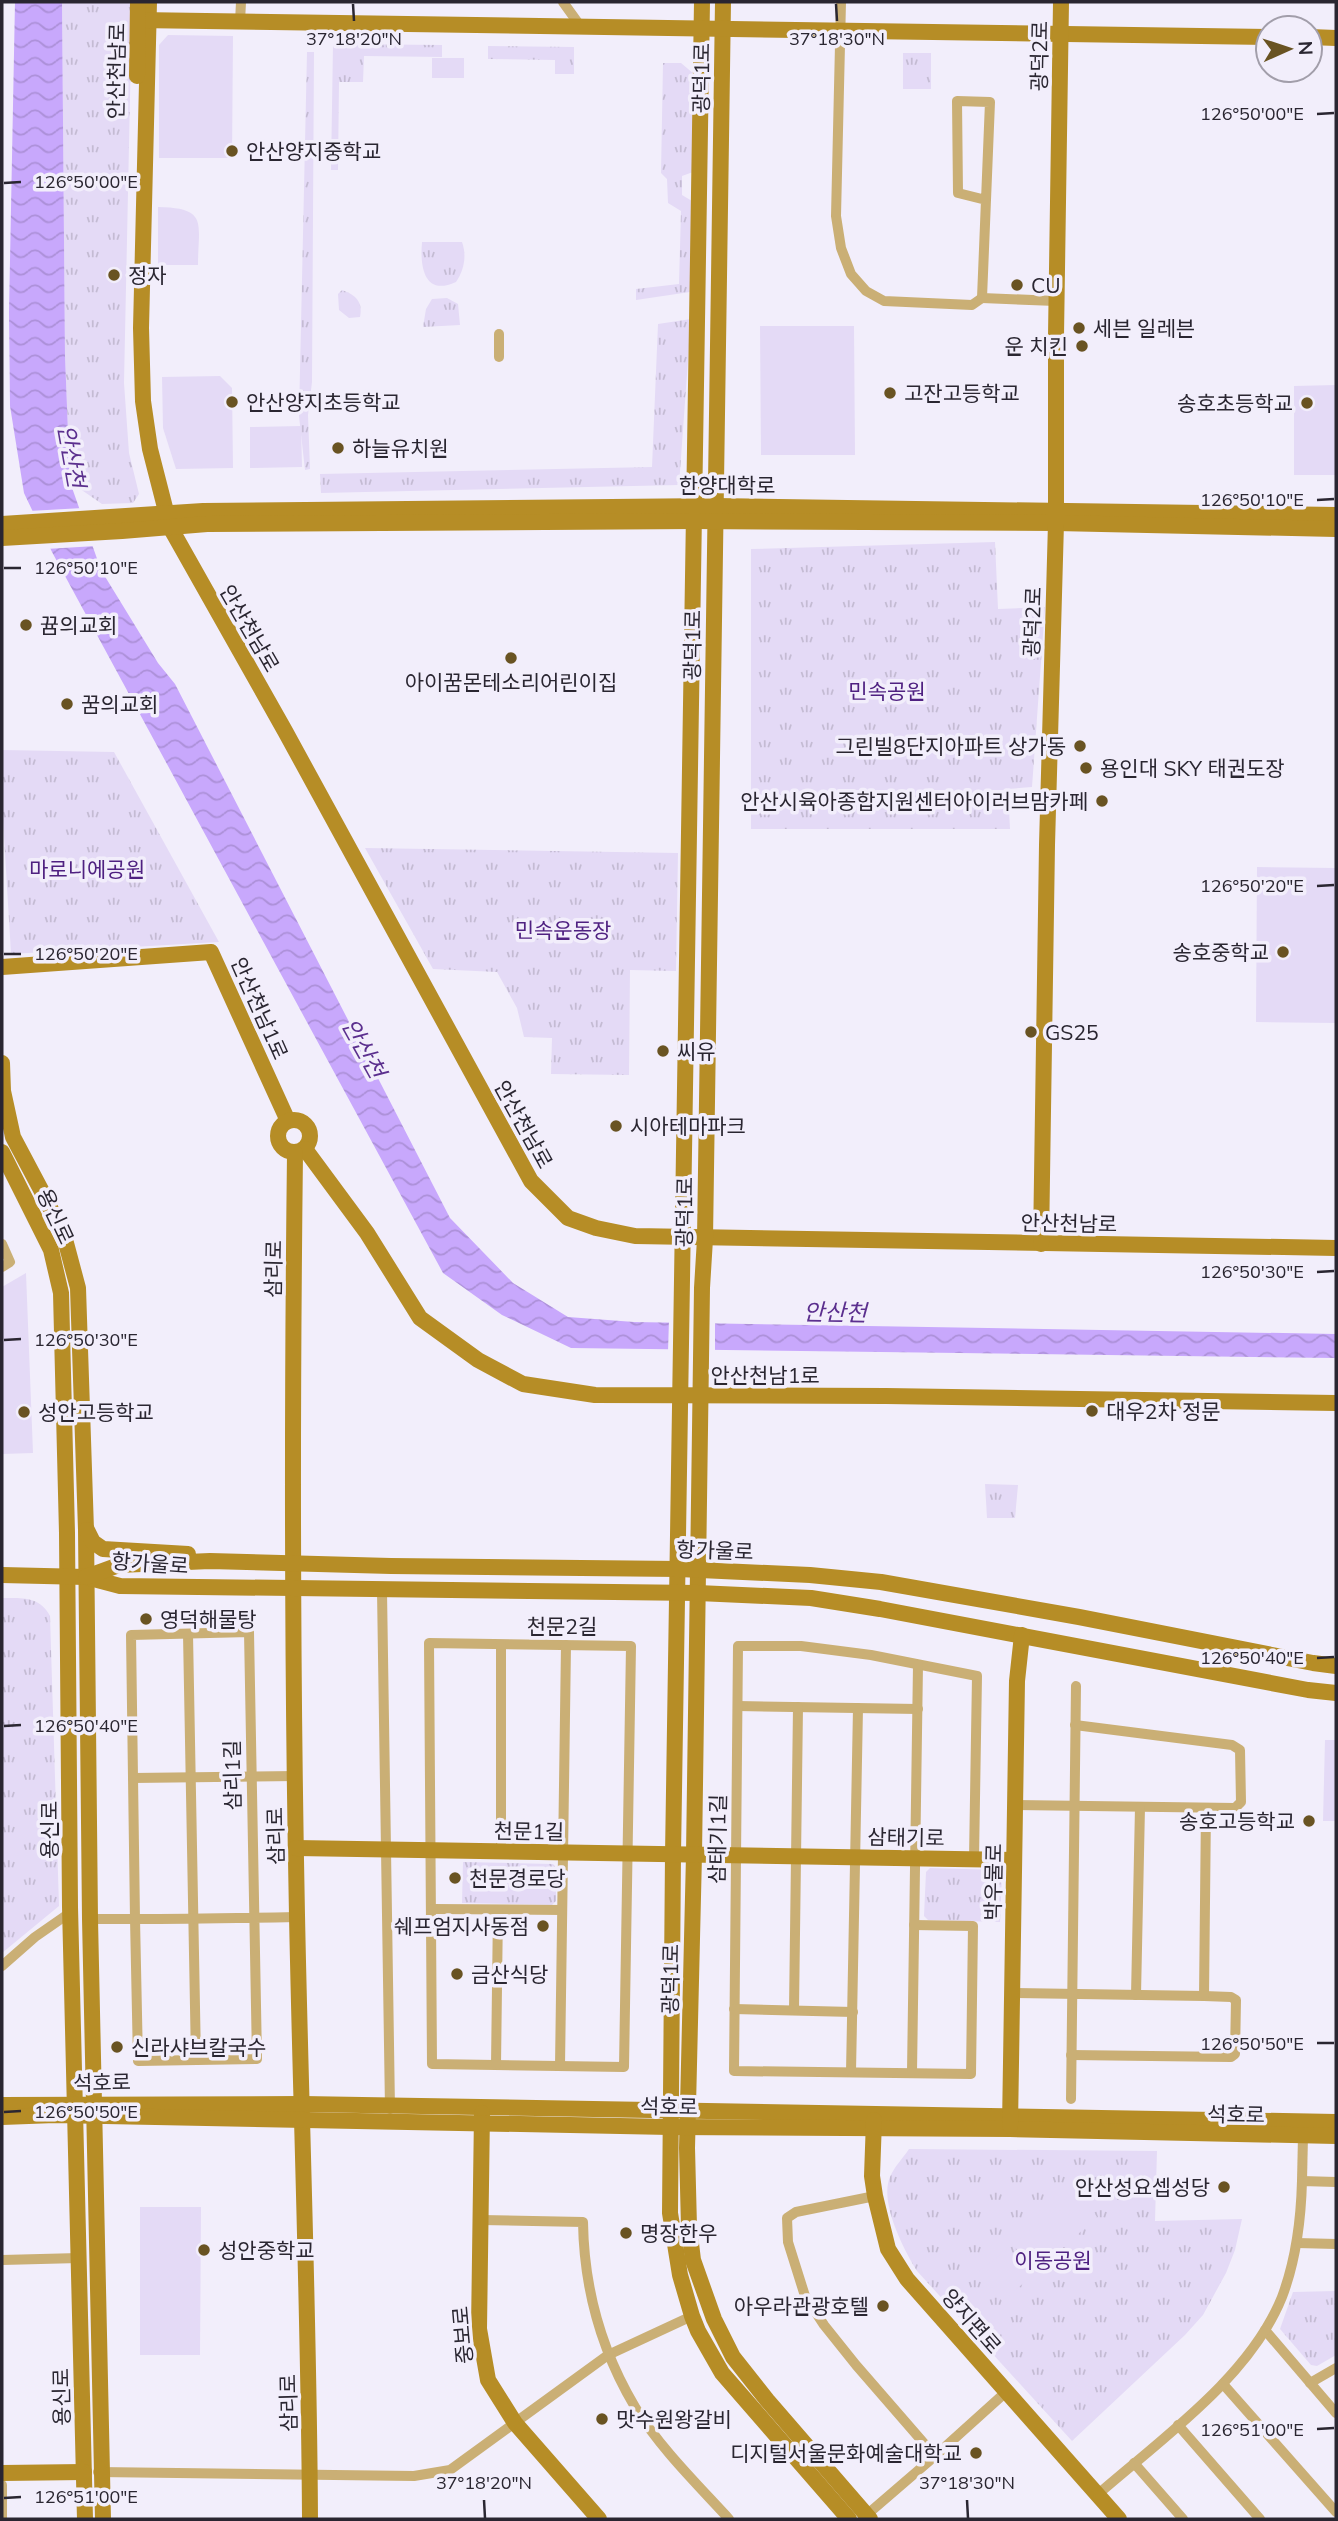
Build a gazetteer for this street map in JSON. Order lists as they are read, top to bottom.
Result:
{
  "streets": {
    "street": [
      "광덕2로",
      "안산천남로",
      "광덕1로",
      "한양대학로",
      "안산천남1로",
      "용신로",
      "삼리로",
      "항가울로",
      "천문2길",
      "삼리1길",
      "천문1길",
      "삼태기로",
      "삼태기1길",
      "박우물로",
      "석호로",
      "양지편로",
      "중보로"
    ]
  },
  "crossings": [
    ["광덕2로", "안산천남로"],
    ["광덕2로", "한양대학로"],
    ["안산천남로", "광덕1로"],
    ["안산천남로", "한양대학로"],
    ["광덕1로", "한양대학로"],
    ["광덕1로", "안산천남1로"],
    ["광덕1로", "항가울로"],
    ["광덕1로", "천문1길"],
    ["광덕1로", "삼태기로"],
    ["광덕1로", "석호로"],
    ["안산천남1로", "삼리로"],
    ["용신로", "항가울로"],
    ["용신로", "석호로"],
    ["삼리로", "항가울로"],
    ["삼리로", "천문1길"],
    ["삼리로", "석호로"],
    ["항가울로", "박우물로"],
    ["천문2길", "천문1길"],
    ["천문1길", "삼태기로"],
    ["삼태기로", "삼태기1길"],
    ["삼태기로", "박우물로"],
    ["박우물로", "석호로"],
    ["석호로", "양지편로"],
    ["석호로", "중보로"]
  ],
  "water": ["안산천"],
  "parks": [
    "민속공원",
    "마로니에공원",
    "민속운동장",
    "이동공원"
  ],
  "places": [
    "안산양지중학교",
    "정자",
    "CU",
    "세븐 일레븐",
    "운 치킨",
    "고잔고등학교",
    "안산양지초등학교",
    "송호초등학교",
    "하늘유치원",
    "뀸의교회",
    "아이꿈몬테소리어린이집",
    "꿈의교회",
    "그린빌8단지아파트 상가동",
    "용인대 SKY 태권도장",
    "안산시육아종합지원센터아이러브맘카페",
    "송호중학교",
    "GS25",
    "씨유",
    "시아테마파크",
    "대우2차 정문",
    "성안고등학교",
    "영덕해물탕",
    "송호고등학교",
    "천문경로당",
    "쉐프엄지사동점",
    "금산식당",
    "신라샤브칼국수",
    "안산성요셉성당",
    "명장한우",
    "성안중학교",
    "아우라관광호텔",
    "맛수원왕갈비",
    "디지털서울문화예술대학교"
  ],
  "north": "right",
  "coordinates": [
    "37°18'20\"N",
    "37°18'30\"N",
    "126°50'00\"E",
    "126°50'10\"E",
    "126°50'20\"E",
    "126°50'30\"E",
    "126°50'40\"E",
    "126°50'50\"E",
    "126°51'00\"E"
  ]
}
